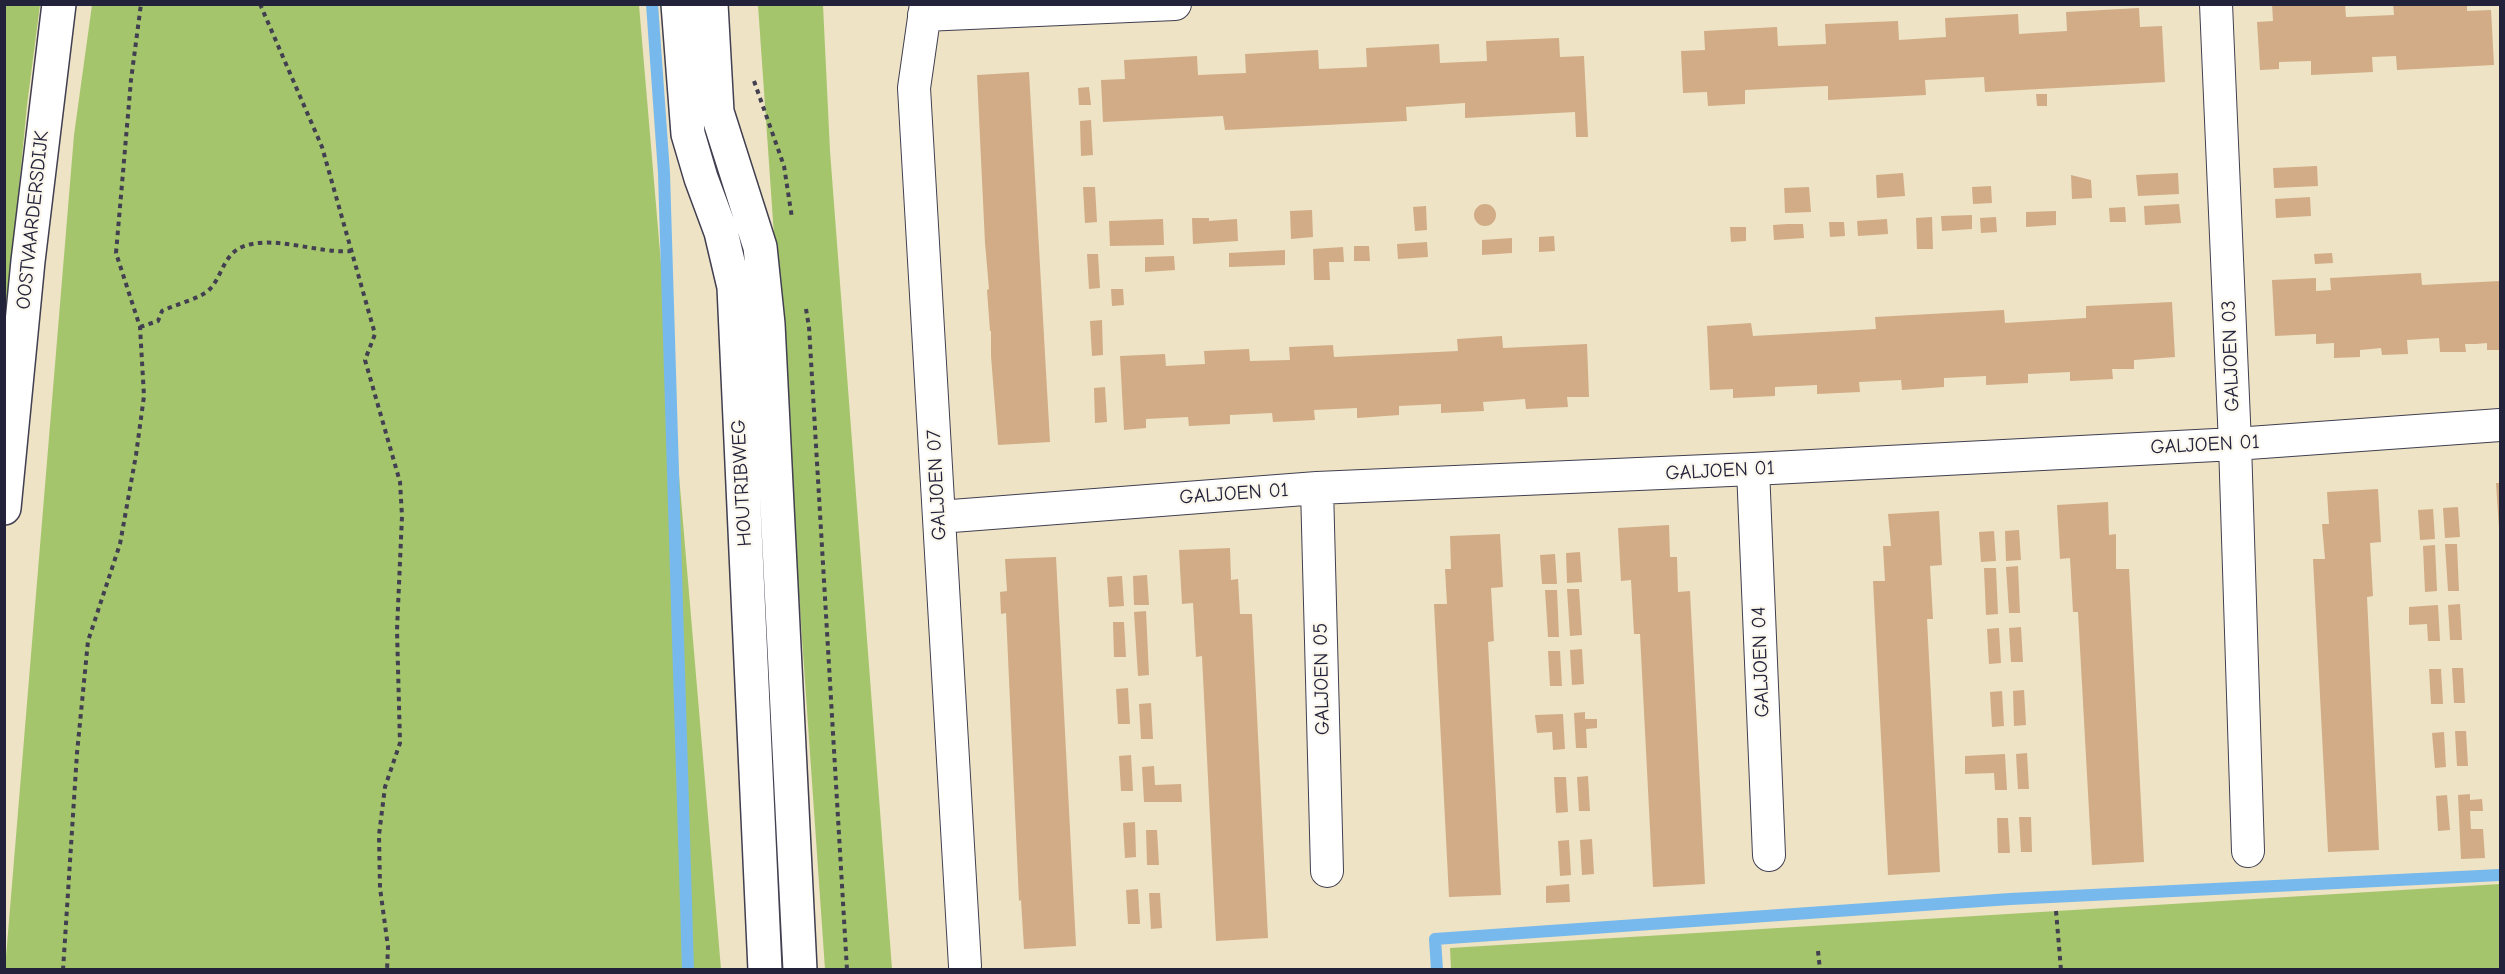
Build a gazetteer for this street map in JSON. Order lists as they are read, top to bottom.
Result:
{
  "streets": {
    "main road": ["OOSTVAARDERSDIJK", "HOUTRIBWEG"],
    "street": [
      "GALJOEN 03",
      "GALJOEN 01",
      "GALJOEN 07",
      "GALJOEN 04",
      "GALJOEN 05"
    ]
  },
  "crossings": [
    ["GALJOEN 03", "GALJOEN 01"],
    ["GALJOEN 01", "GALJOEN 07"],
    ["GALJOEN 01", "GALJOEN 04"],
    ["GALJOEN 01", "GALJOEN 05"]
  ]
}
